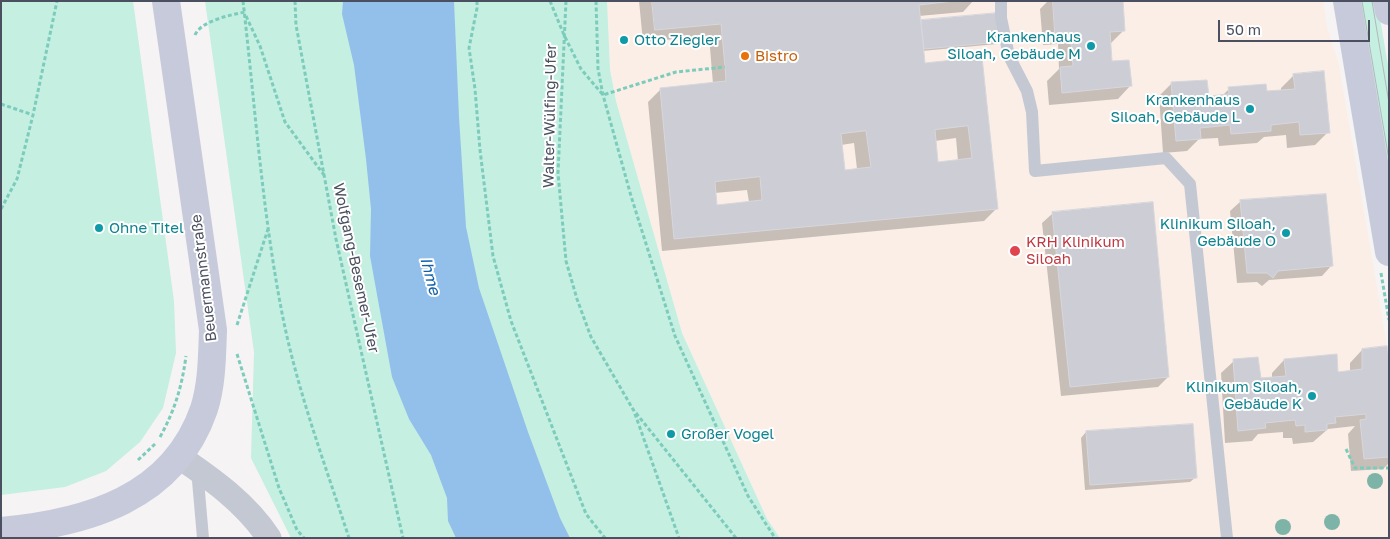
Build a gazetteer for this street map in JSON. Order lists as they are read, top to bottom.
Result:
{
  "streets": {
    "street": ["Beuermannstraße"],
    "path": ["Walter-Wülfing-Ufer", "Wolfgang-Besemer-Ufer"]
  },
  "water": ["Ihme"],
  "places": [
    "Otto Ziegler",
    "Krankenhaus Siloah, Gebäude M",
    "Bistro",
    "Krankenhaus Siloah, Gebäude L",
    "Ohne Titel",
    "Klinikum Siloah, Gebäude O",
    "KRH Klinikum Siloah",
    "Klinikum Siloah, Gebäude K",
    "Großer Vogel"
  ],
  "scale_bar": "50 m"
}
